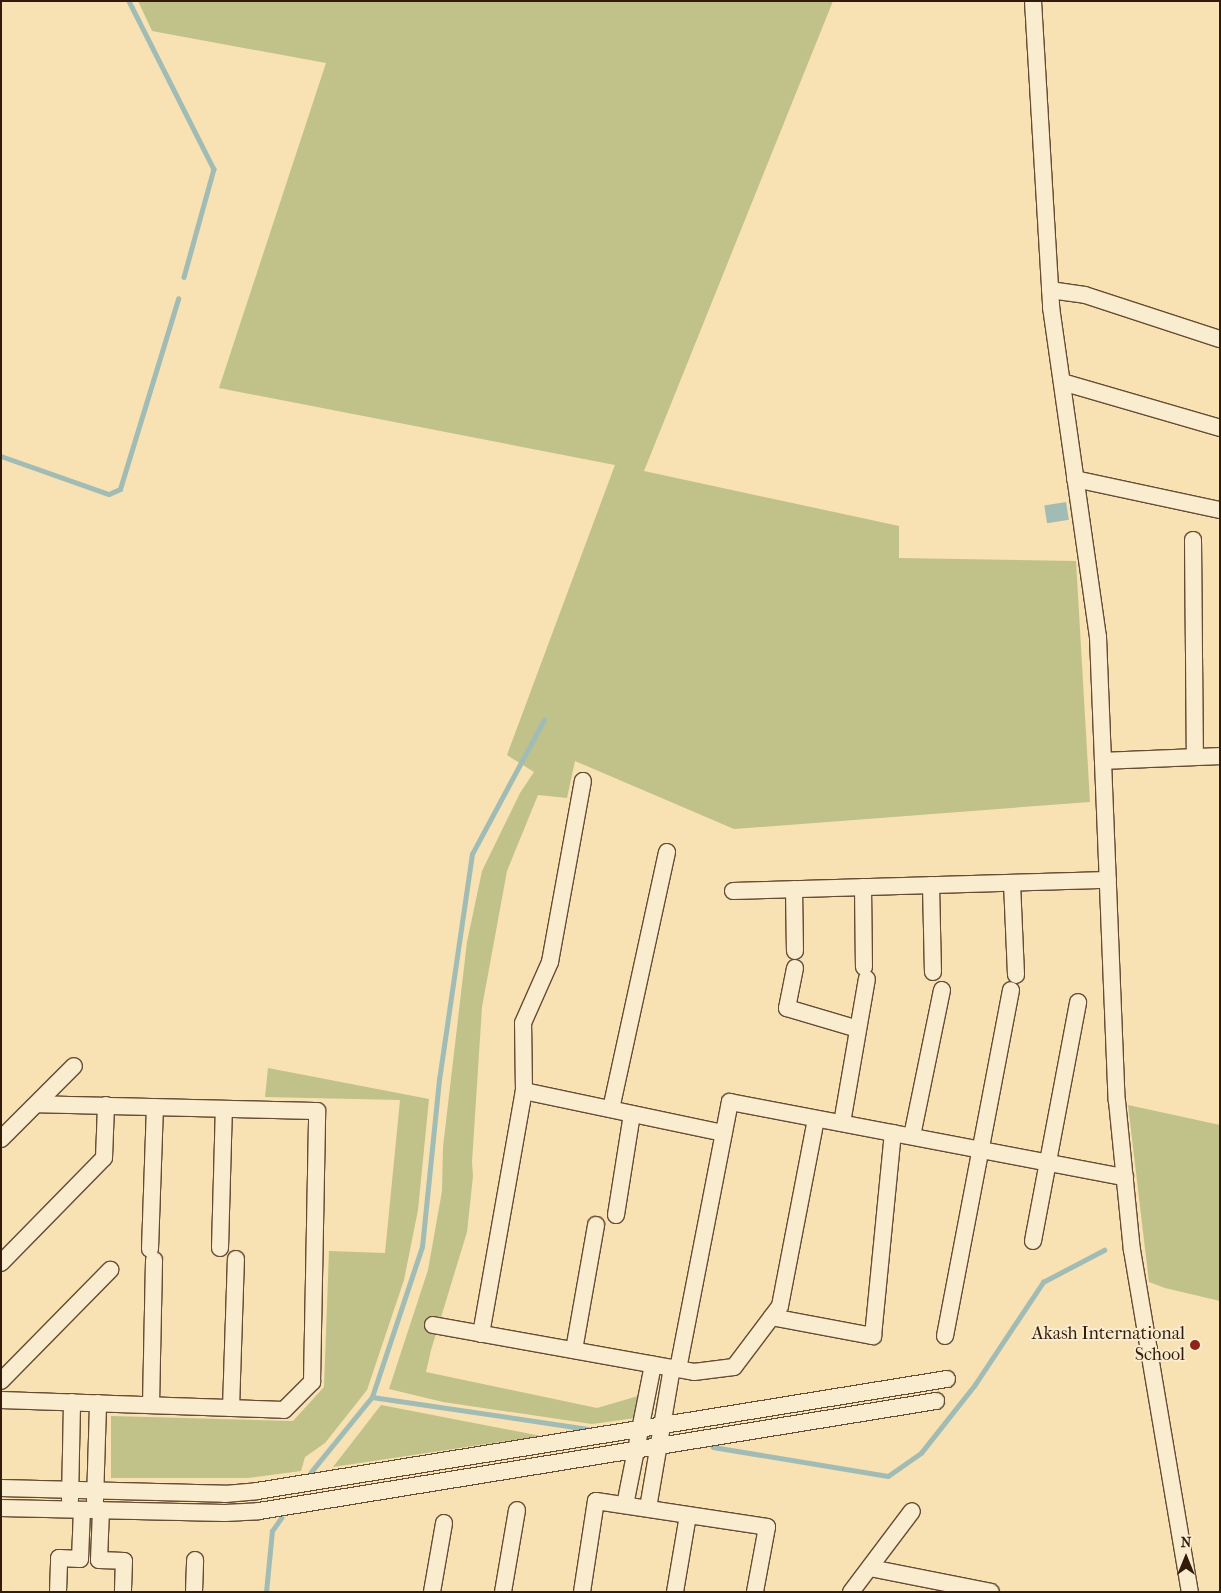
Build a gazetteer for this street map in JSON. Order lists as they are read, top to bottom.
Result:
{
  "places": ["Akash International School"],
  "north": "top"
}
